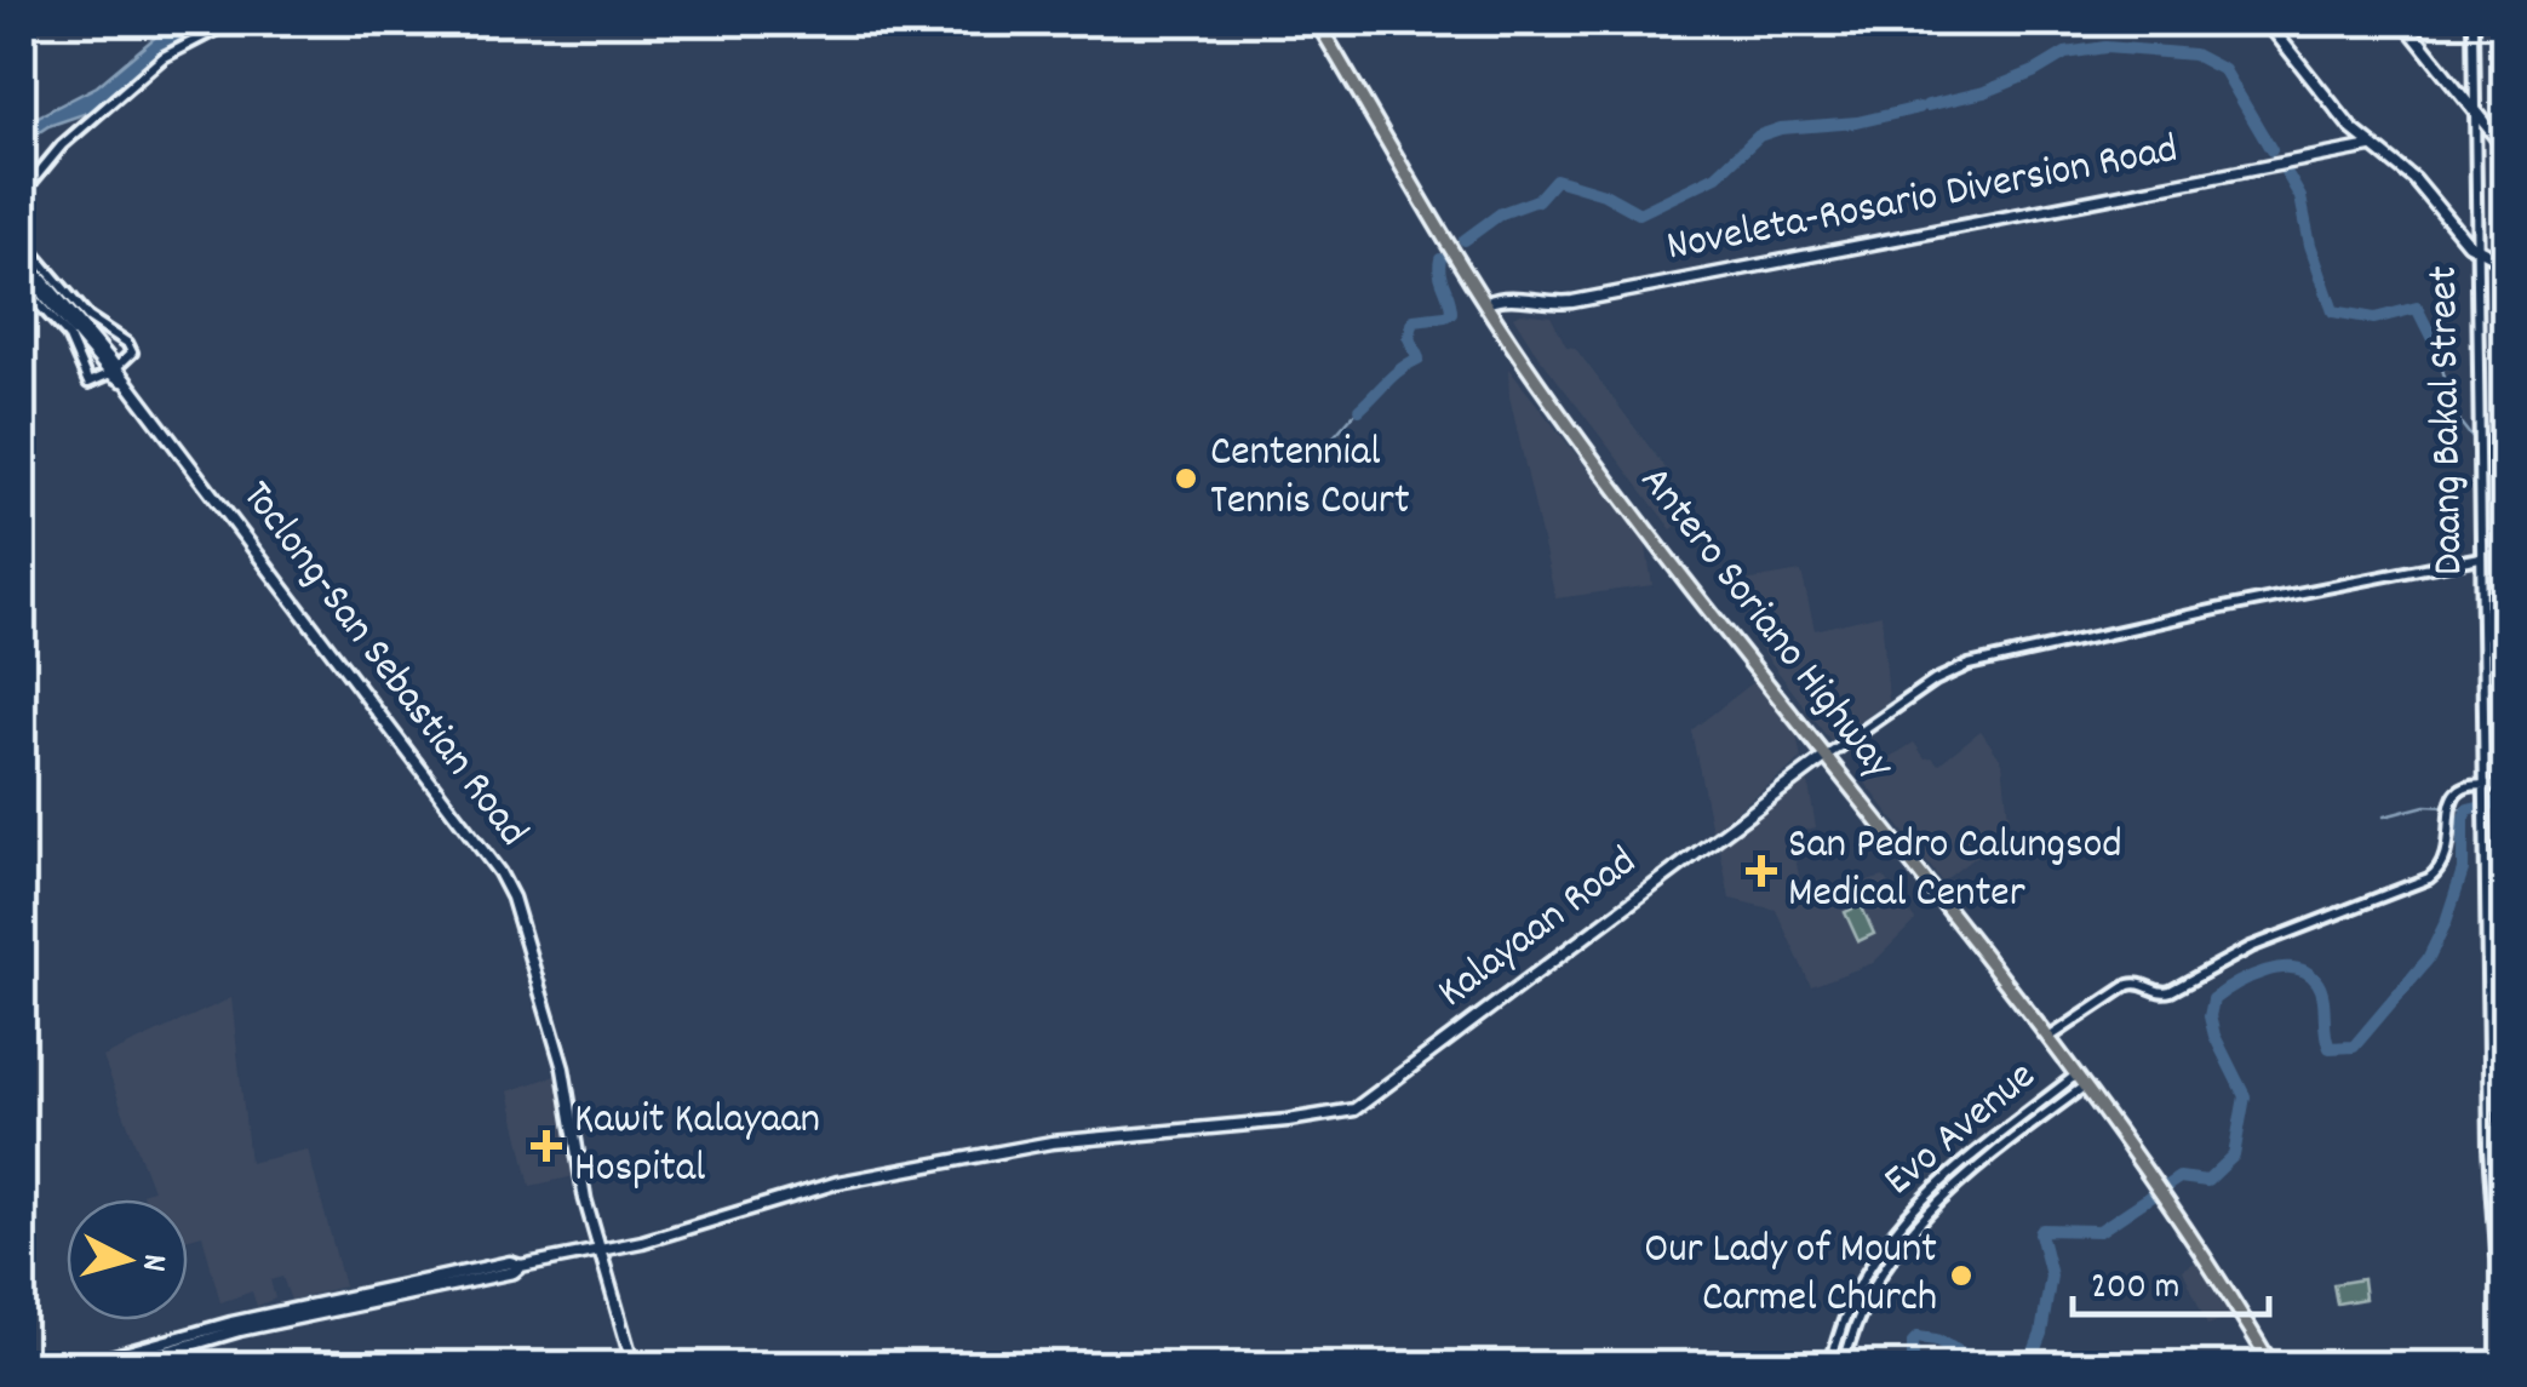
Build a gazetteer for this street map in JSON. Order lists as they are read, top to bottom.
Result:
{
  "streets": {
    "main road": [
      "Noveleta-Rosario Diversion Road",
      "Antero Soriano Highway",
      "Toclong-San Sebastian Road",
      "Kalayaan Road"
    ],
    "street": ["Daang Bakal Street", "Evo Avenue"]
  },
  "crossings": [
    ["Noveleta-Rosario Diversion Road", "Antero Soriano Highway"],
    ["Daang Bakal Street", "Kalayaan Road"],
    ["Antero Soriano Highway", "Kalayaan Road"],
    ["Antero Soriano Highway", "Evo Avenue"],
    ["Toclong-San Sebastian Road", "Kalayaan Road"]
  ],
  "places": {
    "other": ["Centennial Tennis Court", "Our Lady of Mount Carmel Church"],
    "health": ["San Pedro Calungsod Medical Center", "Kawit Kalayaan Hospital"]
  },
  "scale_bar": "200 m",
  "north": "right"
}
